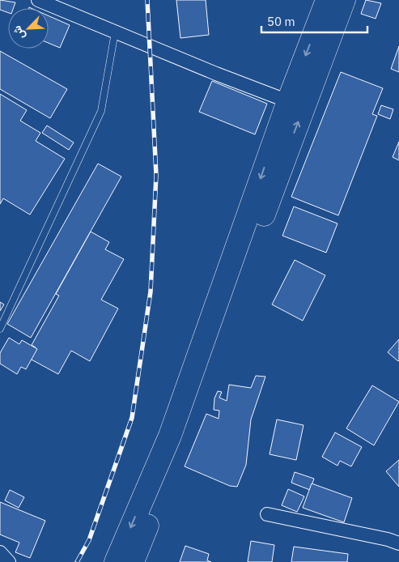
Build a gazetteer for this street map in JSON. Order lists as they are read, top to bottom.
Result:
{
  "scale_bar": "50 m",
  "north": "bottom left"
}
